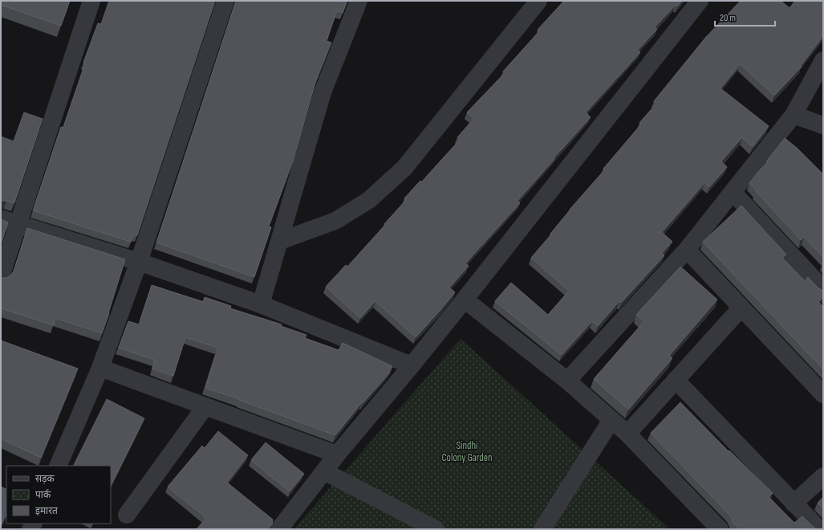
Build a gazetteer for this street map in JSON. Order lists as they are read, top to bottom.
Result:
{
  "parks": ["Sindhi Colony Garden"],
  "legend": ["सड़क", "पार्क", "इमारत"],
  "scale_bar": "20 m"
}
